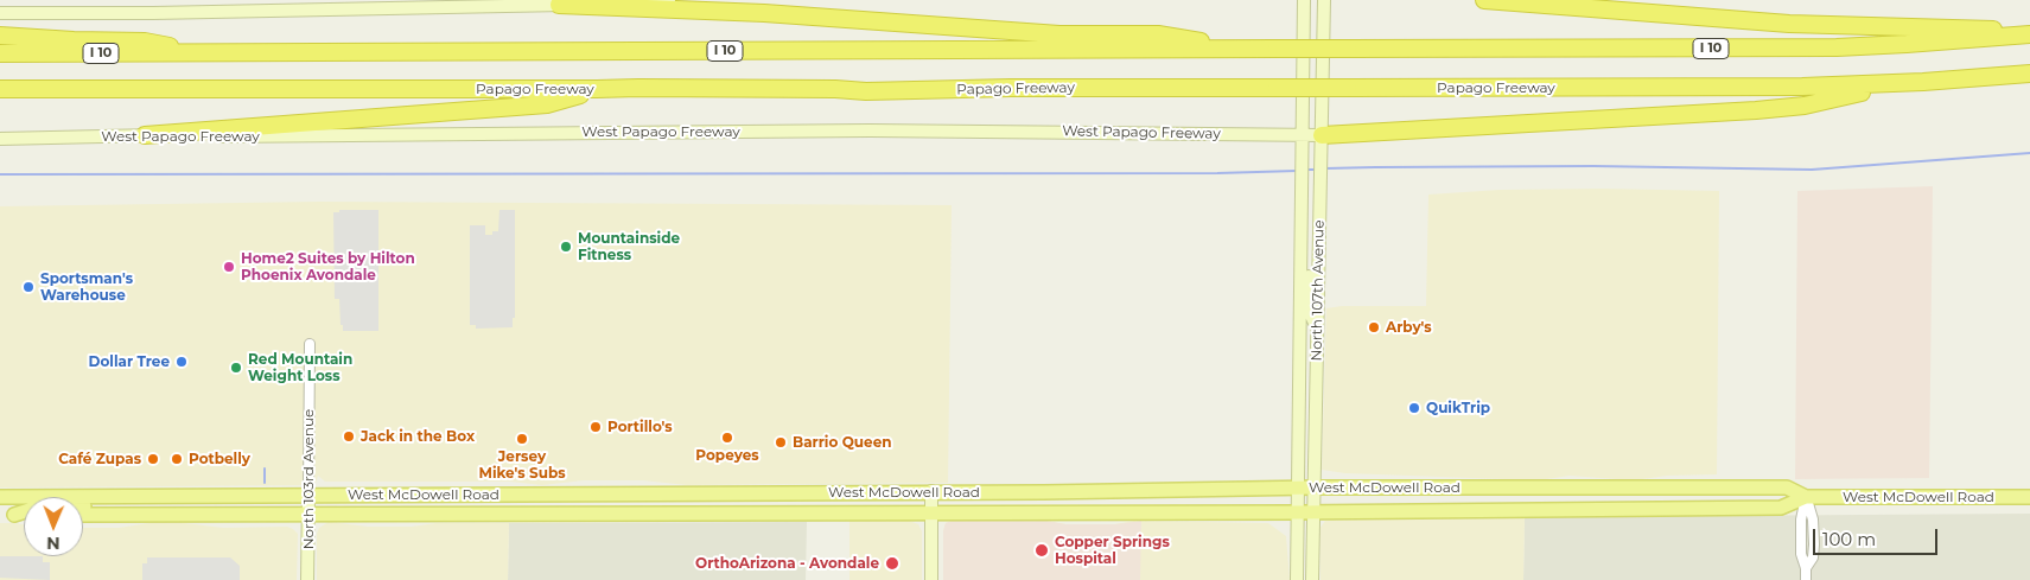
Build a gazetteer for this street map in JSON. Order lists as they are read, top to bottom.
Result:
{
  "streets": {
    "highway": ["I 10", "Papago Freeway"],
    "main road": [
      "West Papago Freeway",
      "North 107th Avenue",
      "North 103rd Avenue",
      "West McDowell Road"
    ]
  },
  "crossings": [
    ["West Papago Freeway", "North 107th Avenue"],
    ["North 107th Avenue", "West McDowell Road"],
    ["North 103rd Avenue", "West McDowell Road"]
  ],
  "places": [
    "Mountainside Fitness",
    "Home2 Suites by Hilton Phoenix Avondale",
    "Sportsman's Warehouse",
    "Arby's",
    "Dollar Tree",
    "Red Mountain Weight Loss",
    "QuikTrip",
    "Portillo's",
    "Jack in the Box",
    "Popeyes",
    "Jersey Mike's Subs",
    "Barrio Queen",
    "Café Zupas",
    "Potbelly",
    "Copper Springs Hospital",
    "OrthoArizona - Avondale"
  ],
  "scale_bar": "100 m",
  "north": "bottom"
}
